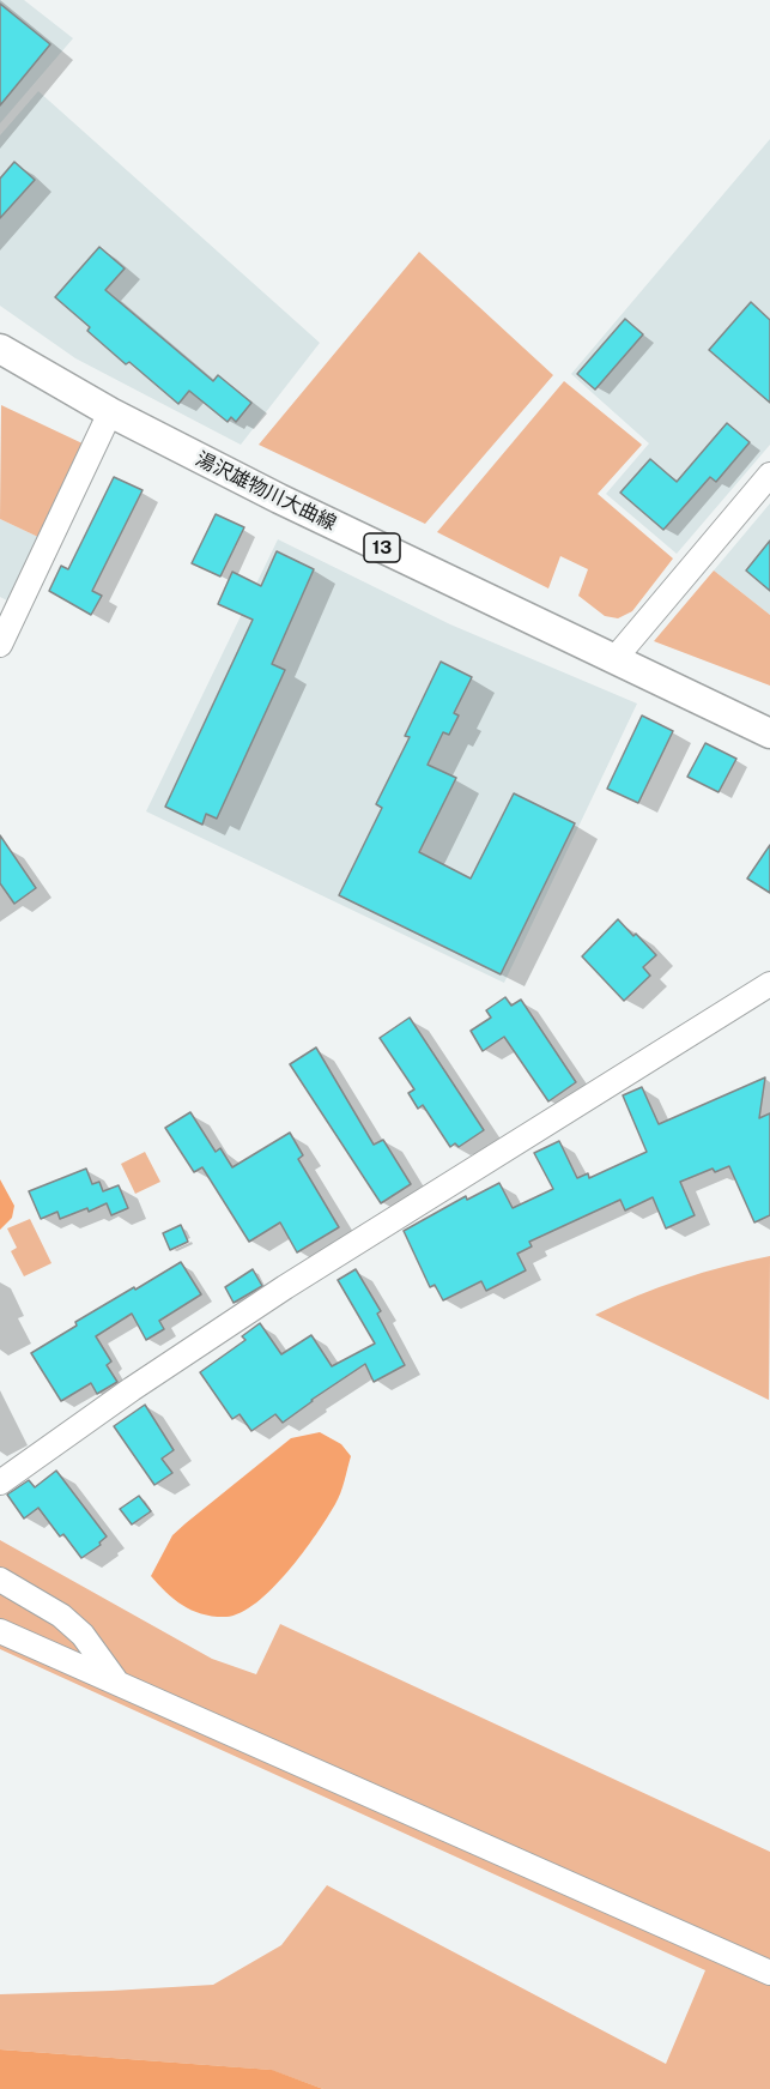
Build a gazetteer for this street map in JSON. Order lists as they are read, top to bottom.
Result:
{
  "streets": {
    "main road": ["湯沢雄物川大曲線", "13"]
  }
}
